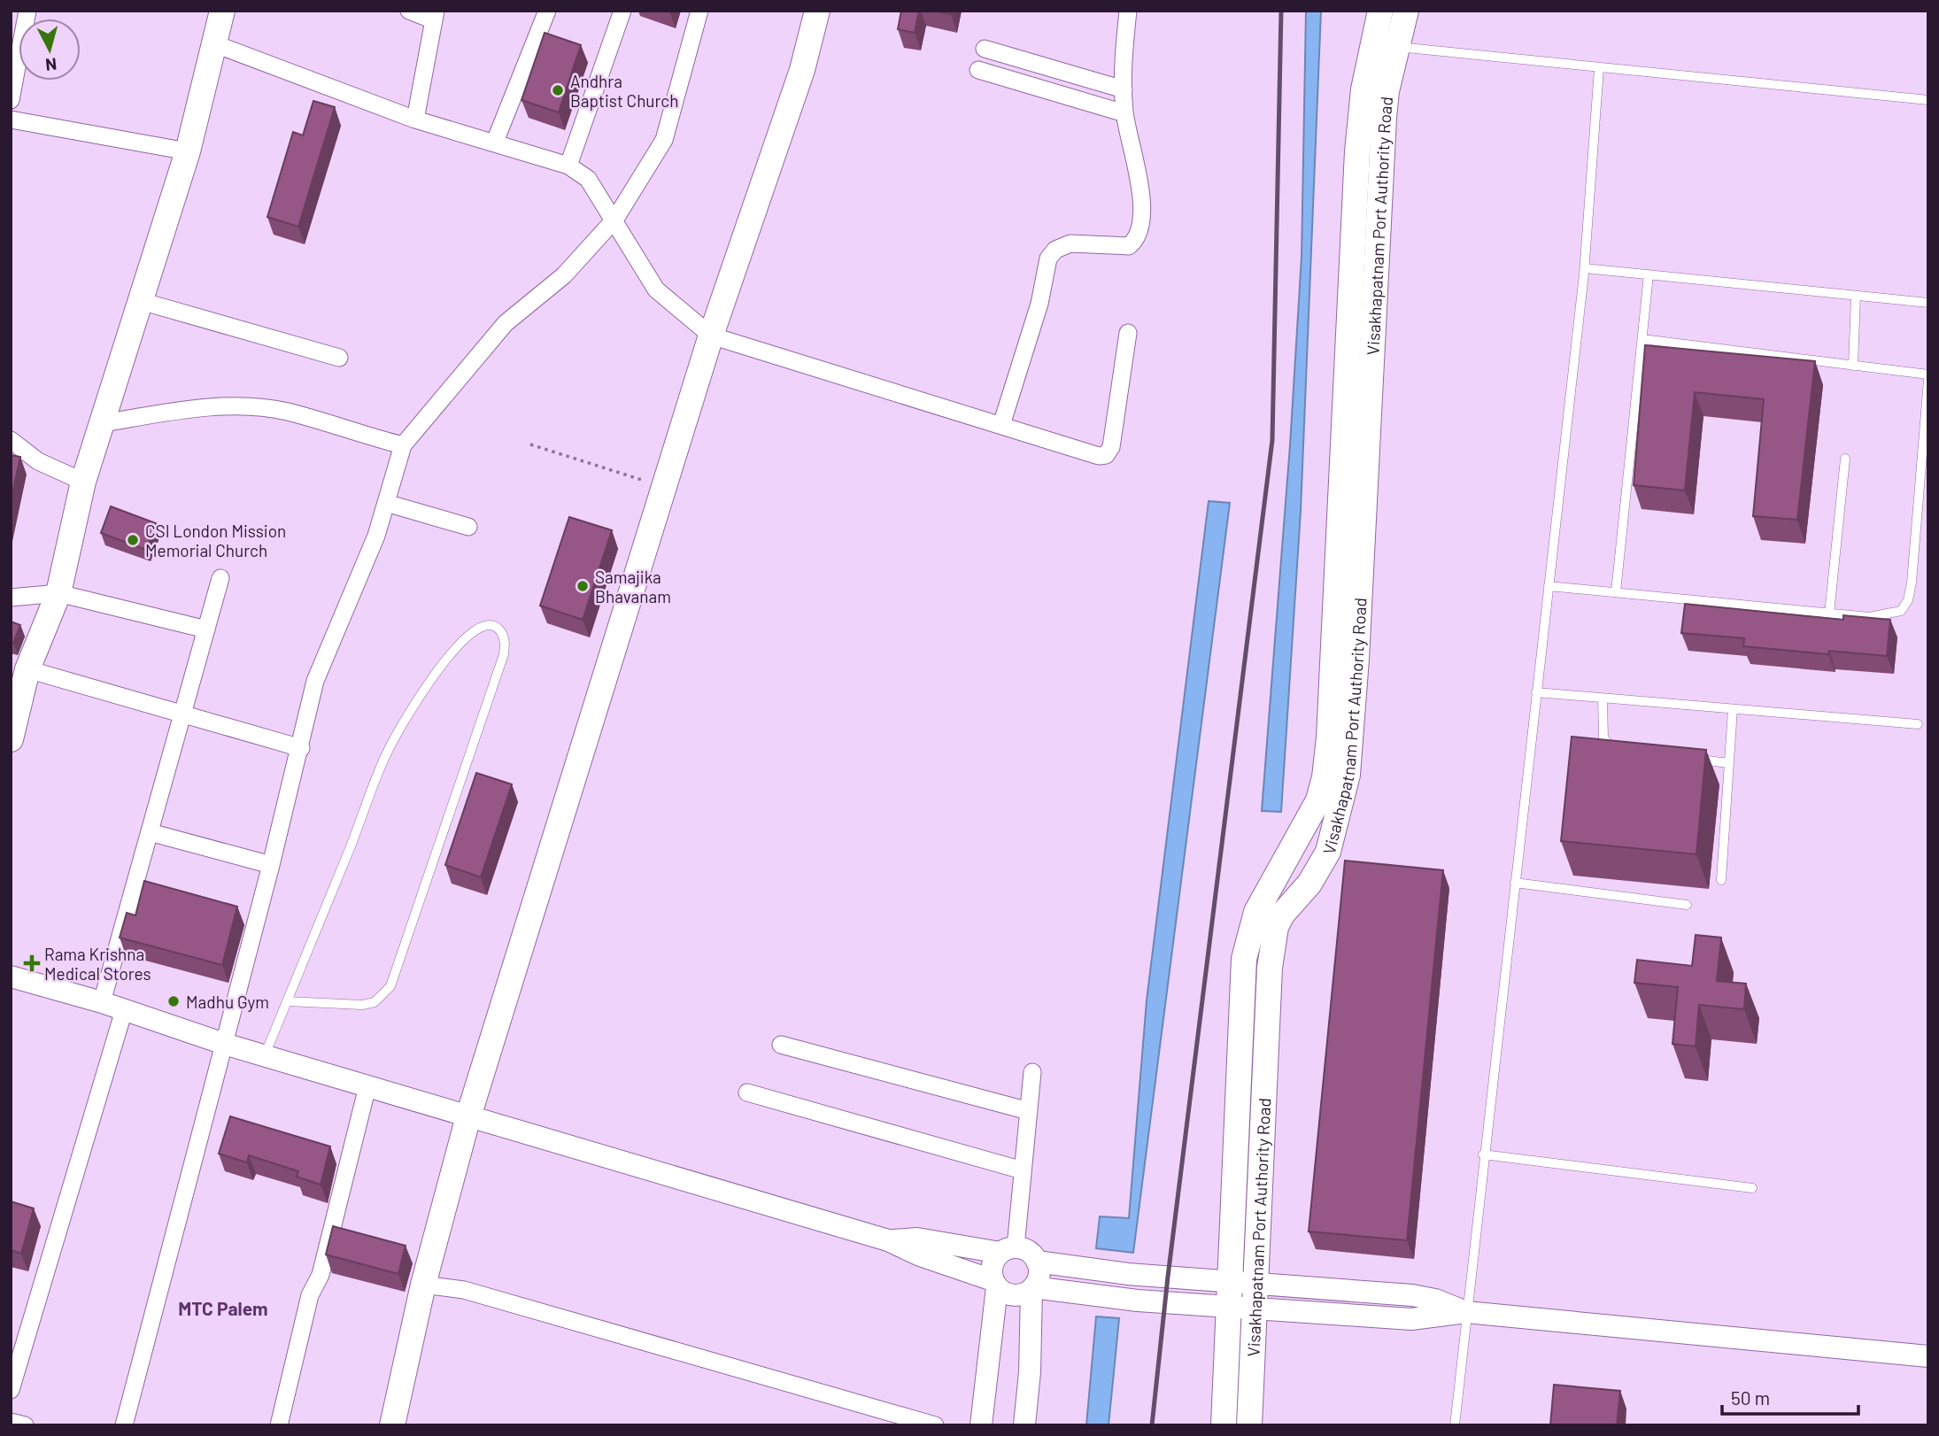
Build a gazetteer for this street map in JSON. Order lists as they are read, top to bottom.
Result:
{
  "streets": {
    "main road": ["Visakhapatnam Port Authority Road"]
  },
  "districts": ["MTC Palem"],
  "places": {
    "other": [
      "Andhra Baptist Church",
      "CSI London Mission Memorial Church",
      "Samajika Bhavanam",
      "Madhu Gym"
    ],
    "health": ["Rama Krishna Medical Stores"]
  },
  "scale_bar": "50 m",
  "north": "bottom"
}
